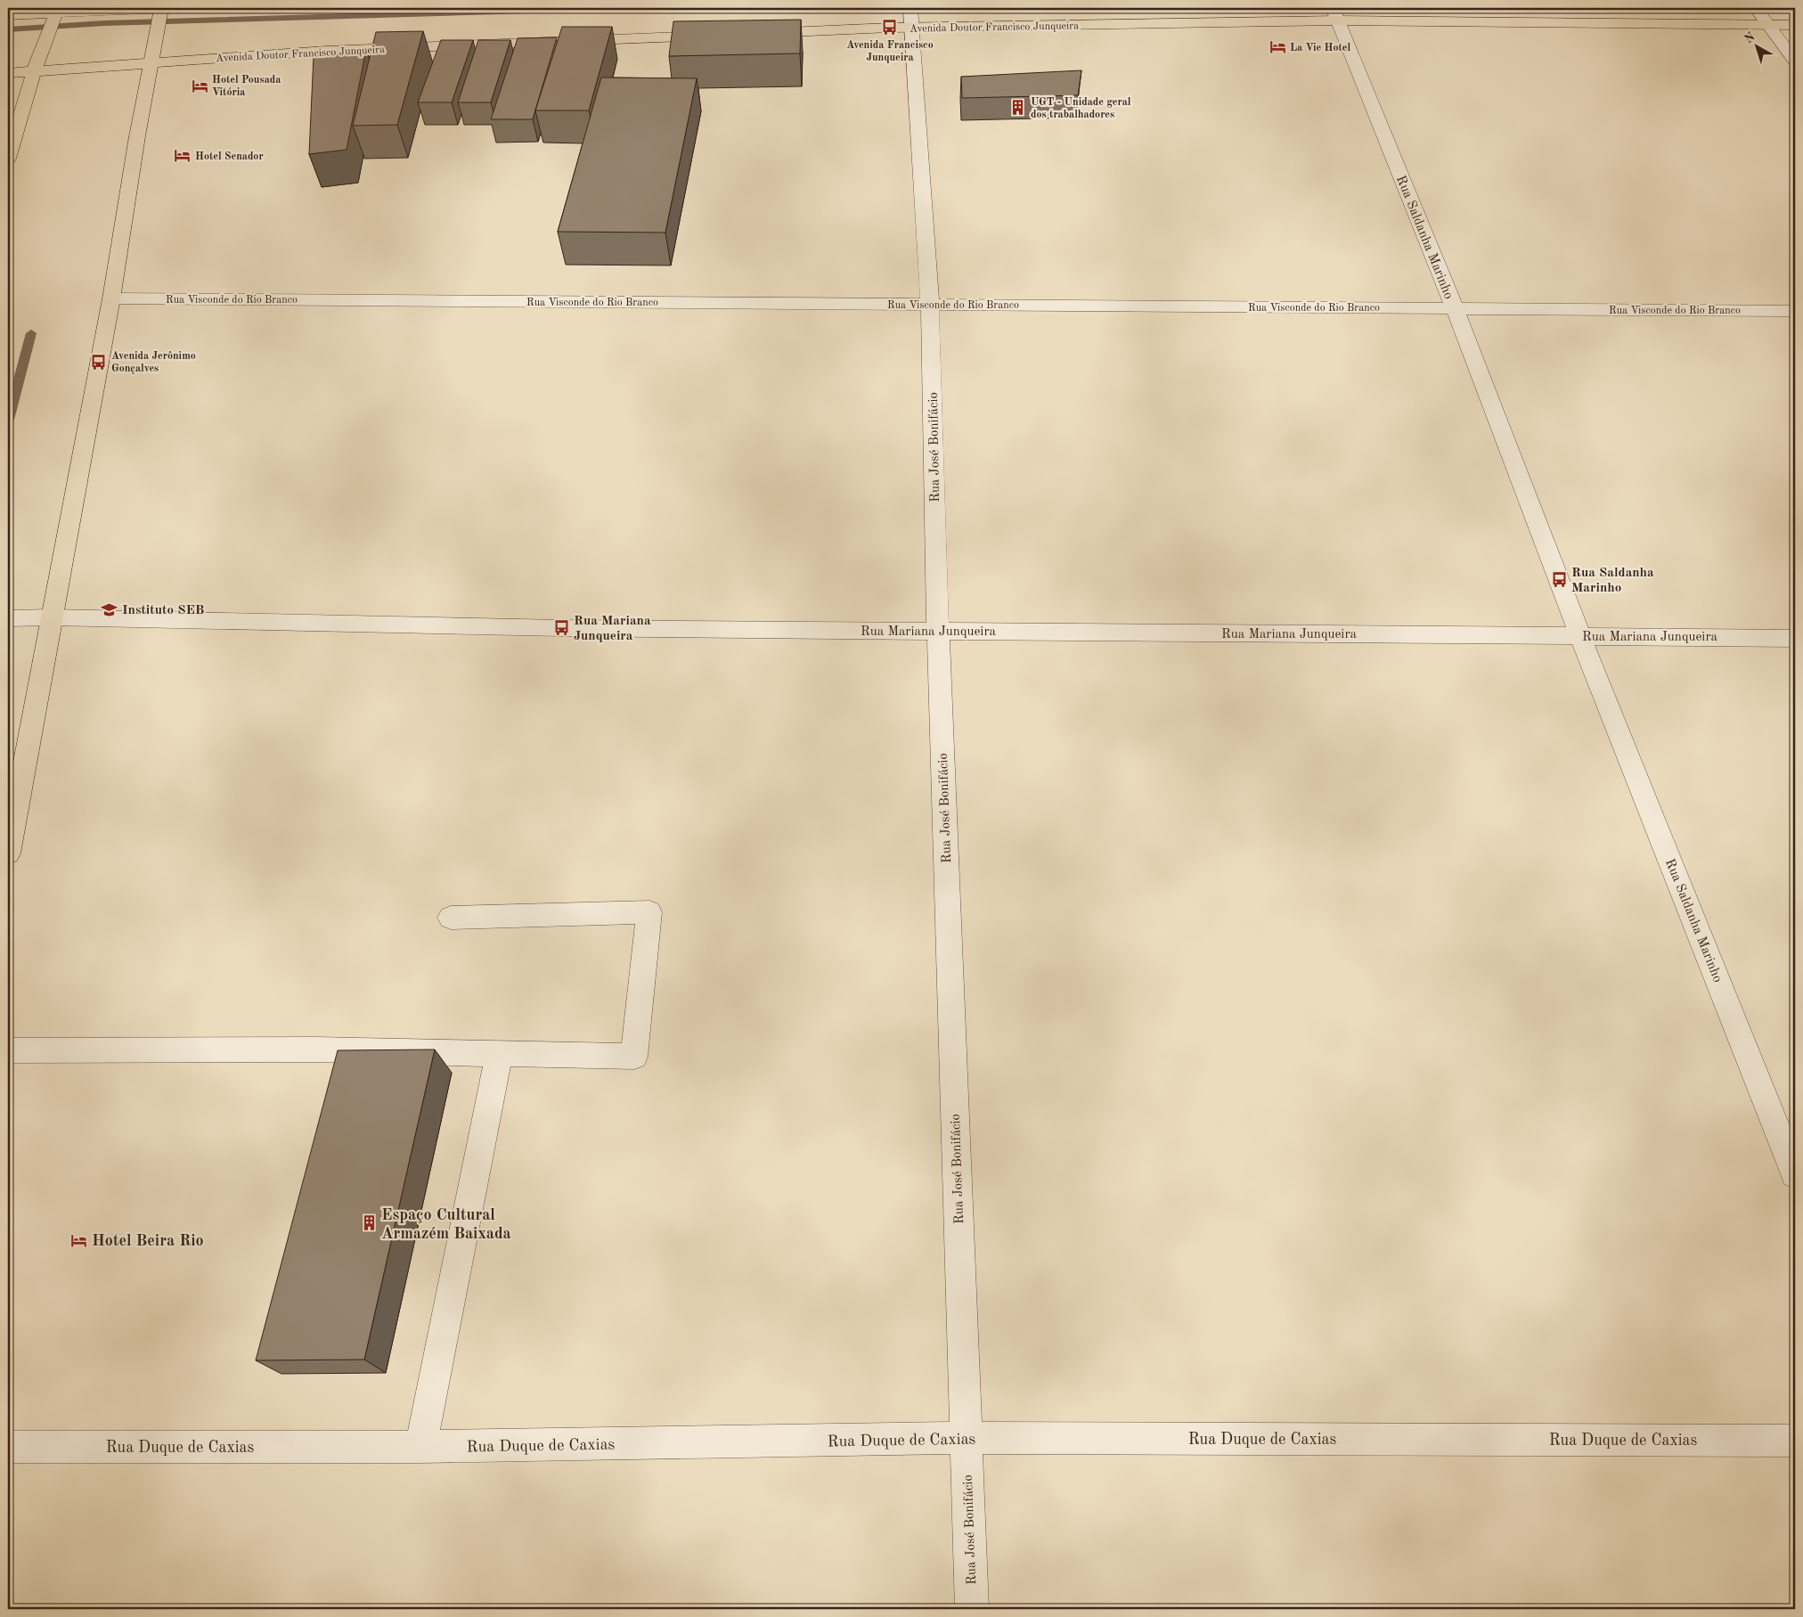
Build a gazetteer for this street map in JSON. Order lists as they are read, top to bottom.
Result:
{
  "streets": {
    "main road": ["Avenida Doutor Francisco Junqueira"],
    "street": [
      "Rua Saldanha Marinho",
      "Rua Visconde do Rio Branco",
      "Rua José Bonifácio",
      "Rua Mariana Junqueira",
      "Rua Duque de Caxias"
    ]
  },
  "crossings": [
    ["Avenida Doutor Francisco Junqueira", "Rua Saldanha Marinho"],
    ["Avenida Doutor Francisco Junqueira", "Rua José Bonifácio"],
    ["Rua Saldanha Marinho", "Rua Visconde do Rio Branco"],
    ["Rua Saldanha Marinho", "Rua Mariana Junqueira"],
    ["Rua Visconde do Rio Branco", "Rua José Bonifácio"],
    ["Rua José Bonifácio", "Rua Mariana Junqueira"],
    ["Rua José Bonifácio", "Rua Duque de Caxias"]
  ],
  "places": {
    "bus stop": [
      "Avenida Francisco Junqueira",
      "Avenida Jerônimo Gonçalves",
      "Rua Saldanha Marinho",
      "Rua Mariana Junqueira"
    ],
    "hotel": [
      "La Vie Hotel",
      "Hotel Pousada Vitória",
      "Hotel Senador",
      "Hotel Beira Rio"
    ],
    "building": ["UGT - Unidade geral dos trabalhadores", "Espaço Cultural Armazém Baixada"],
    "school or university": ["Instituto SEB"]
  },
  "north": "top left"
}
